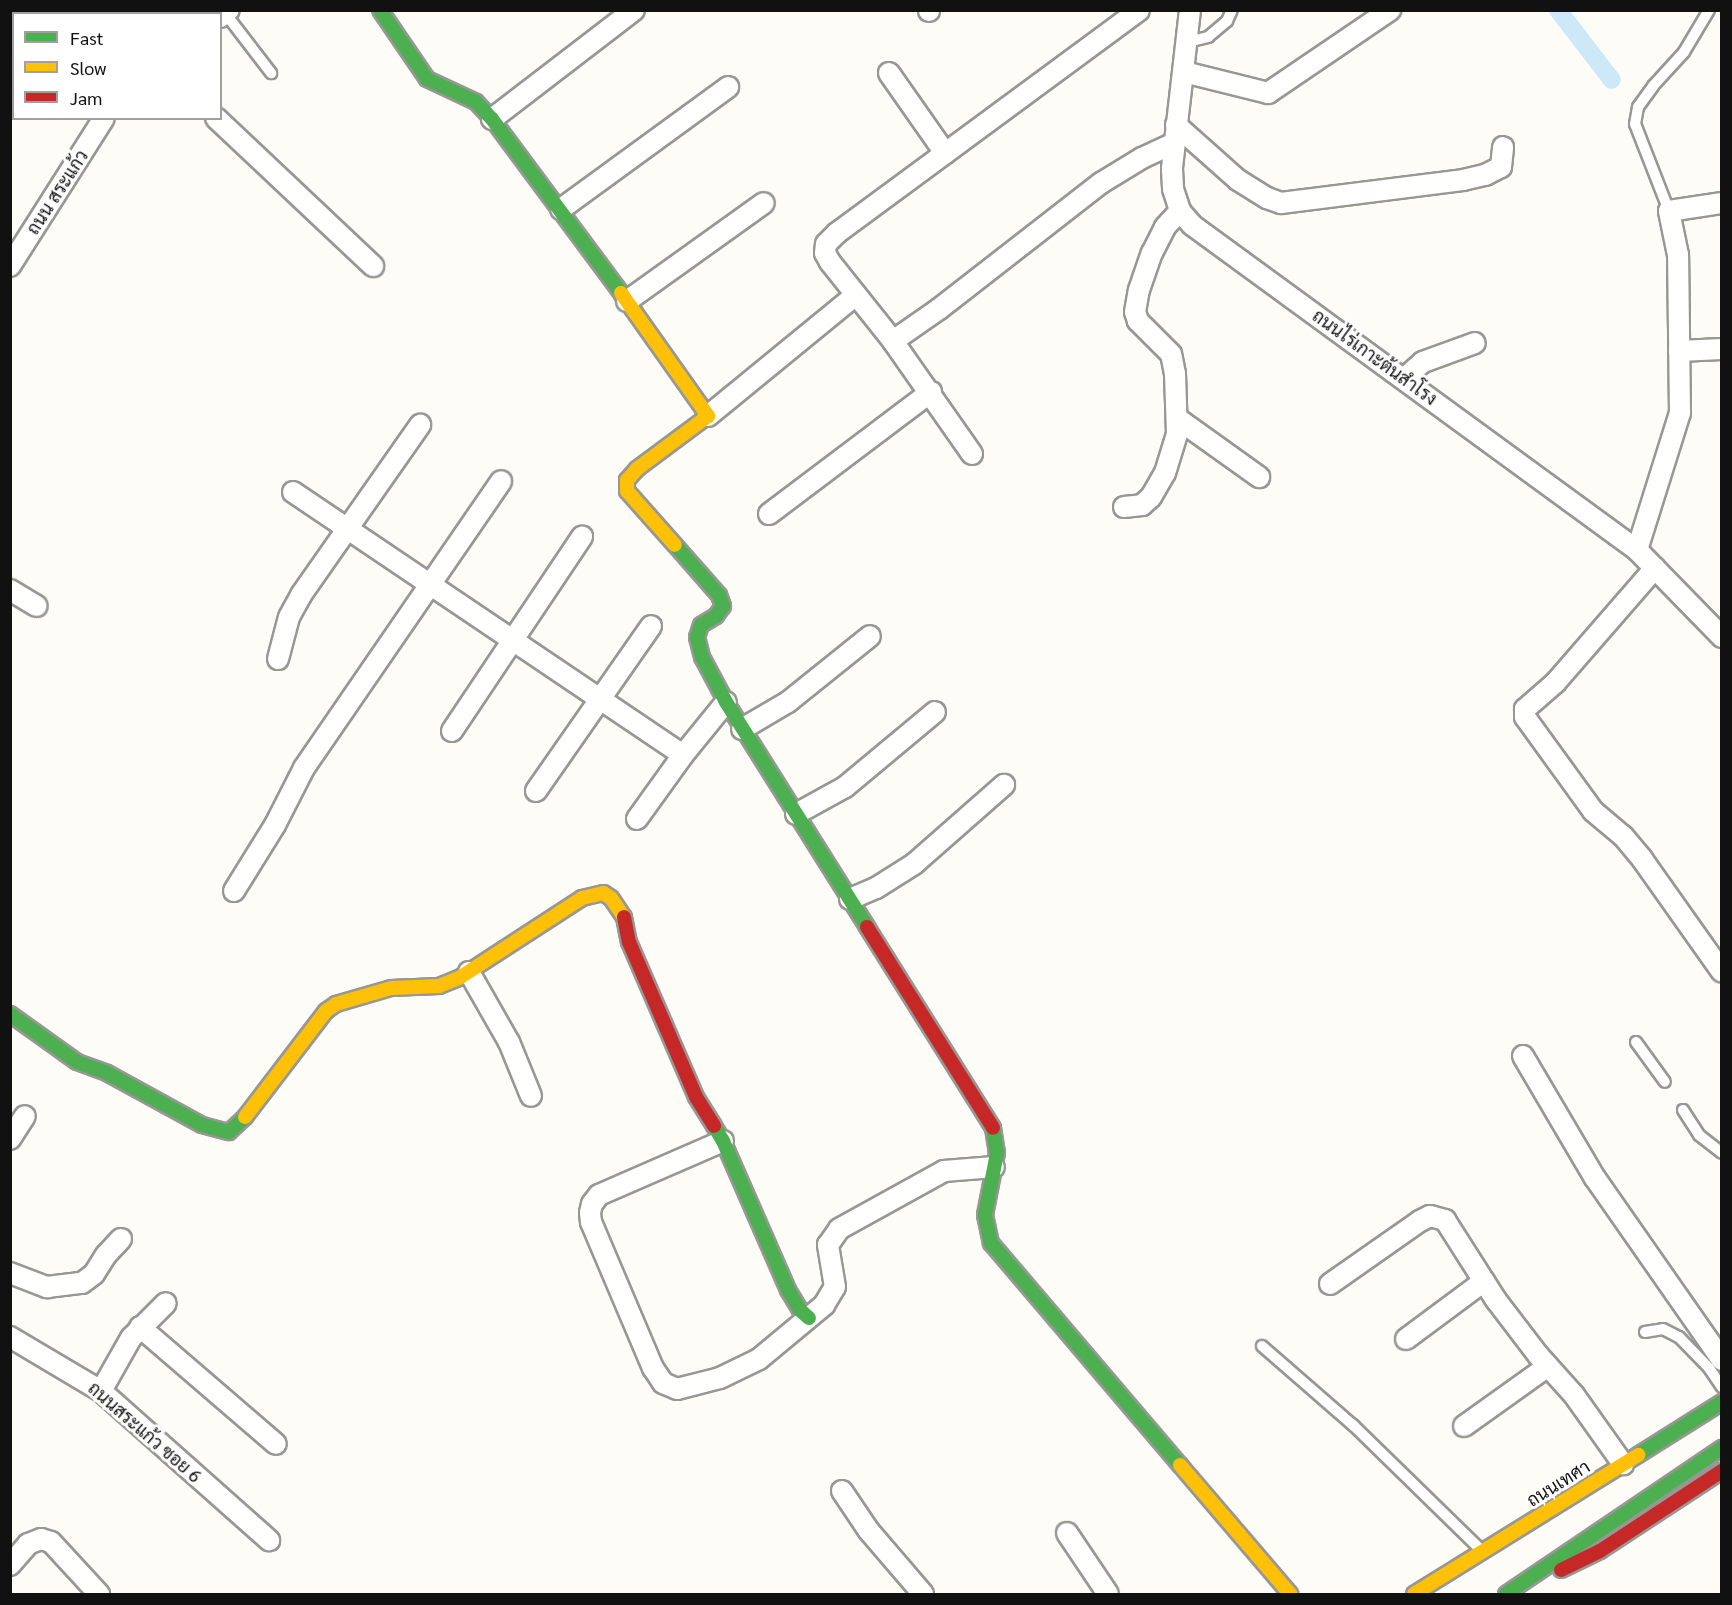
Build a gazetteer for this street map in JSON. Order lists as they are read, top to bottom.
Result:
{
  "streets": {
    "main road": ["ถนนเทศา"],
    "street": ["ถนน สระแก้ว", "ถนนไร่เกาะต้นสำโรง", "ถนนสระแก้ว ซอย 6"]
  },
  "legend": ["Fast", "Slow", "Jam"]
}
